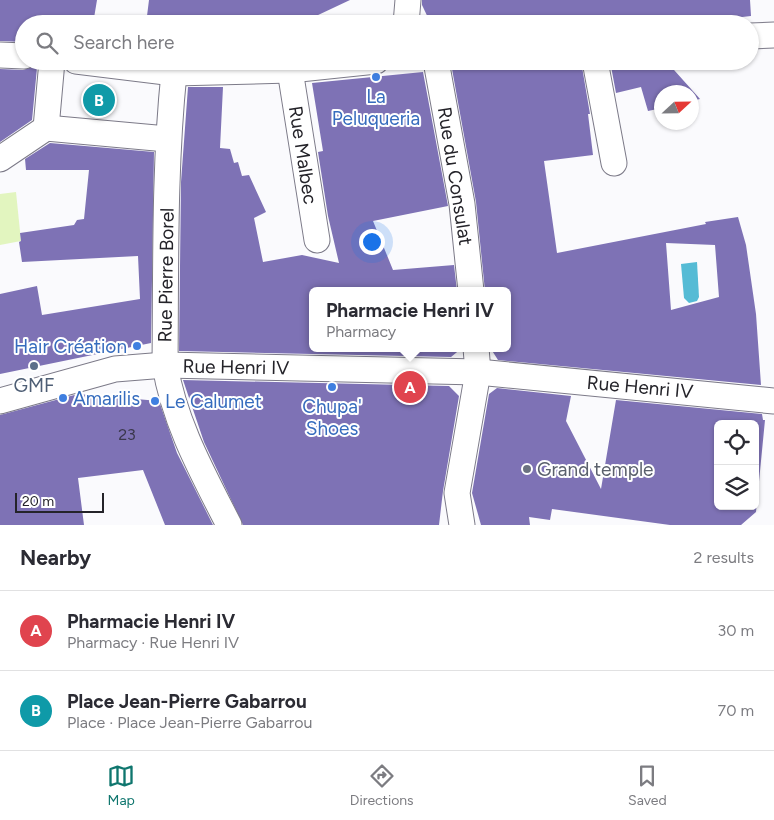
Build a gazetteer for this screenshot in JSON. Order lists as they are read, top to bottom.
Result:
{
  "streets": {
    "street": [
      "Rue Malbec",
      "Rue du Consulat",
      "Rue Pierre Borel",
      "Rue Henri IV"
    ]
  },
  "crossings": [
    ["Rue Pierre Borel", "Rue Henri IV"]
  ],
  "places": [
    "La Peluqueria",
    "Hair Création",
    "GMF",
    "Chupa' Shoes",
    "Amarilis",
    "Le Calumet",
    "Grand temple"
  ],
  "house_numbers": ["23"],
  "scale_bar": "20 m",
  "north": "right",
  "page": {
    "search": "Search here",
    "pins": ["B", "A"],
    "popup": ["Pharmacie Henri IV", "Pharmacy"],
    "scale": "20 m",
    "heading": ["Nearby", "2 results"],
    "list": [
      {
        "mark": "A",
        "name": "Pharmacie Henri IV",
        "note": "Pharmacy · Rue Henri IV",
        "value": "30 m"
      },
      {
        "mark": "B",
        "name": "Place Jean-Pierre Gabarrou",
        "note": "Place · Place Jean-Pierre Gabarrou",
        "value": "70 m"
      }
    ],
    "nav": ["Map", "Directions", "Saved"]
  }
}
